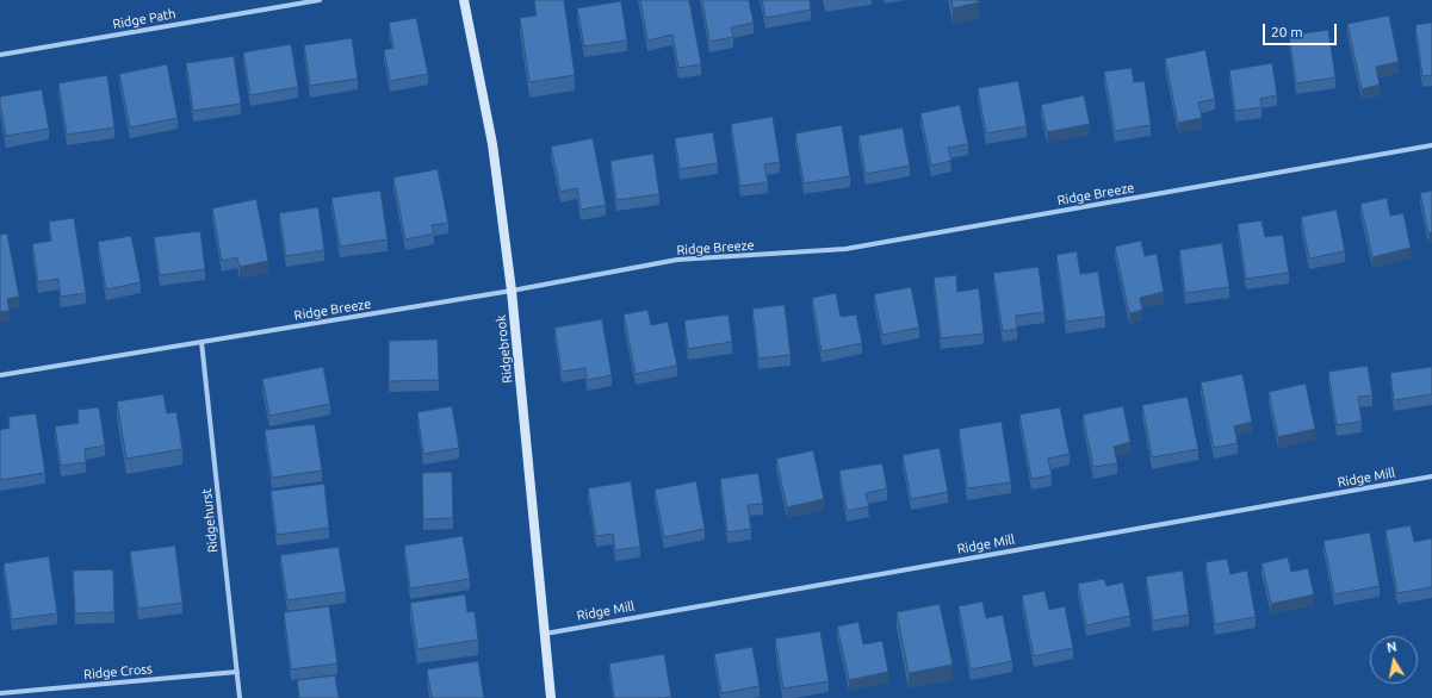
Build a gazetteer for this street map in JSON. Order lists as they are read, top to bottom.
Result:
{
  "streets": {
    "street": [
      "Ridge Path",
      "Ridge Breeze",
      "Ridgebrook",
      "Ridge Mill",
      "Ridgehurst",
      "Ridge Cross"
    ]
  },
  "crossings": [
    ["Ridge Breeze", "Ridgebrook"],
    ["Ridge Breeze", "Ridgehurst"],
    ["Ridgebrook", "Ridge Mill"],
    ["Ridgehurst", "Ridge Cross"]
  ],
  "scale_bar": "20 m",
  "north": "top"
}
